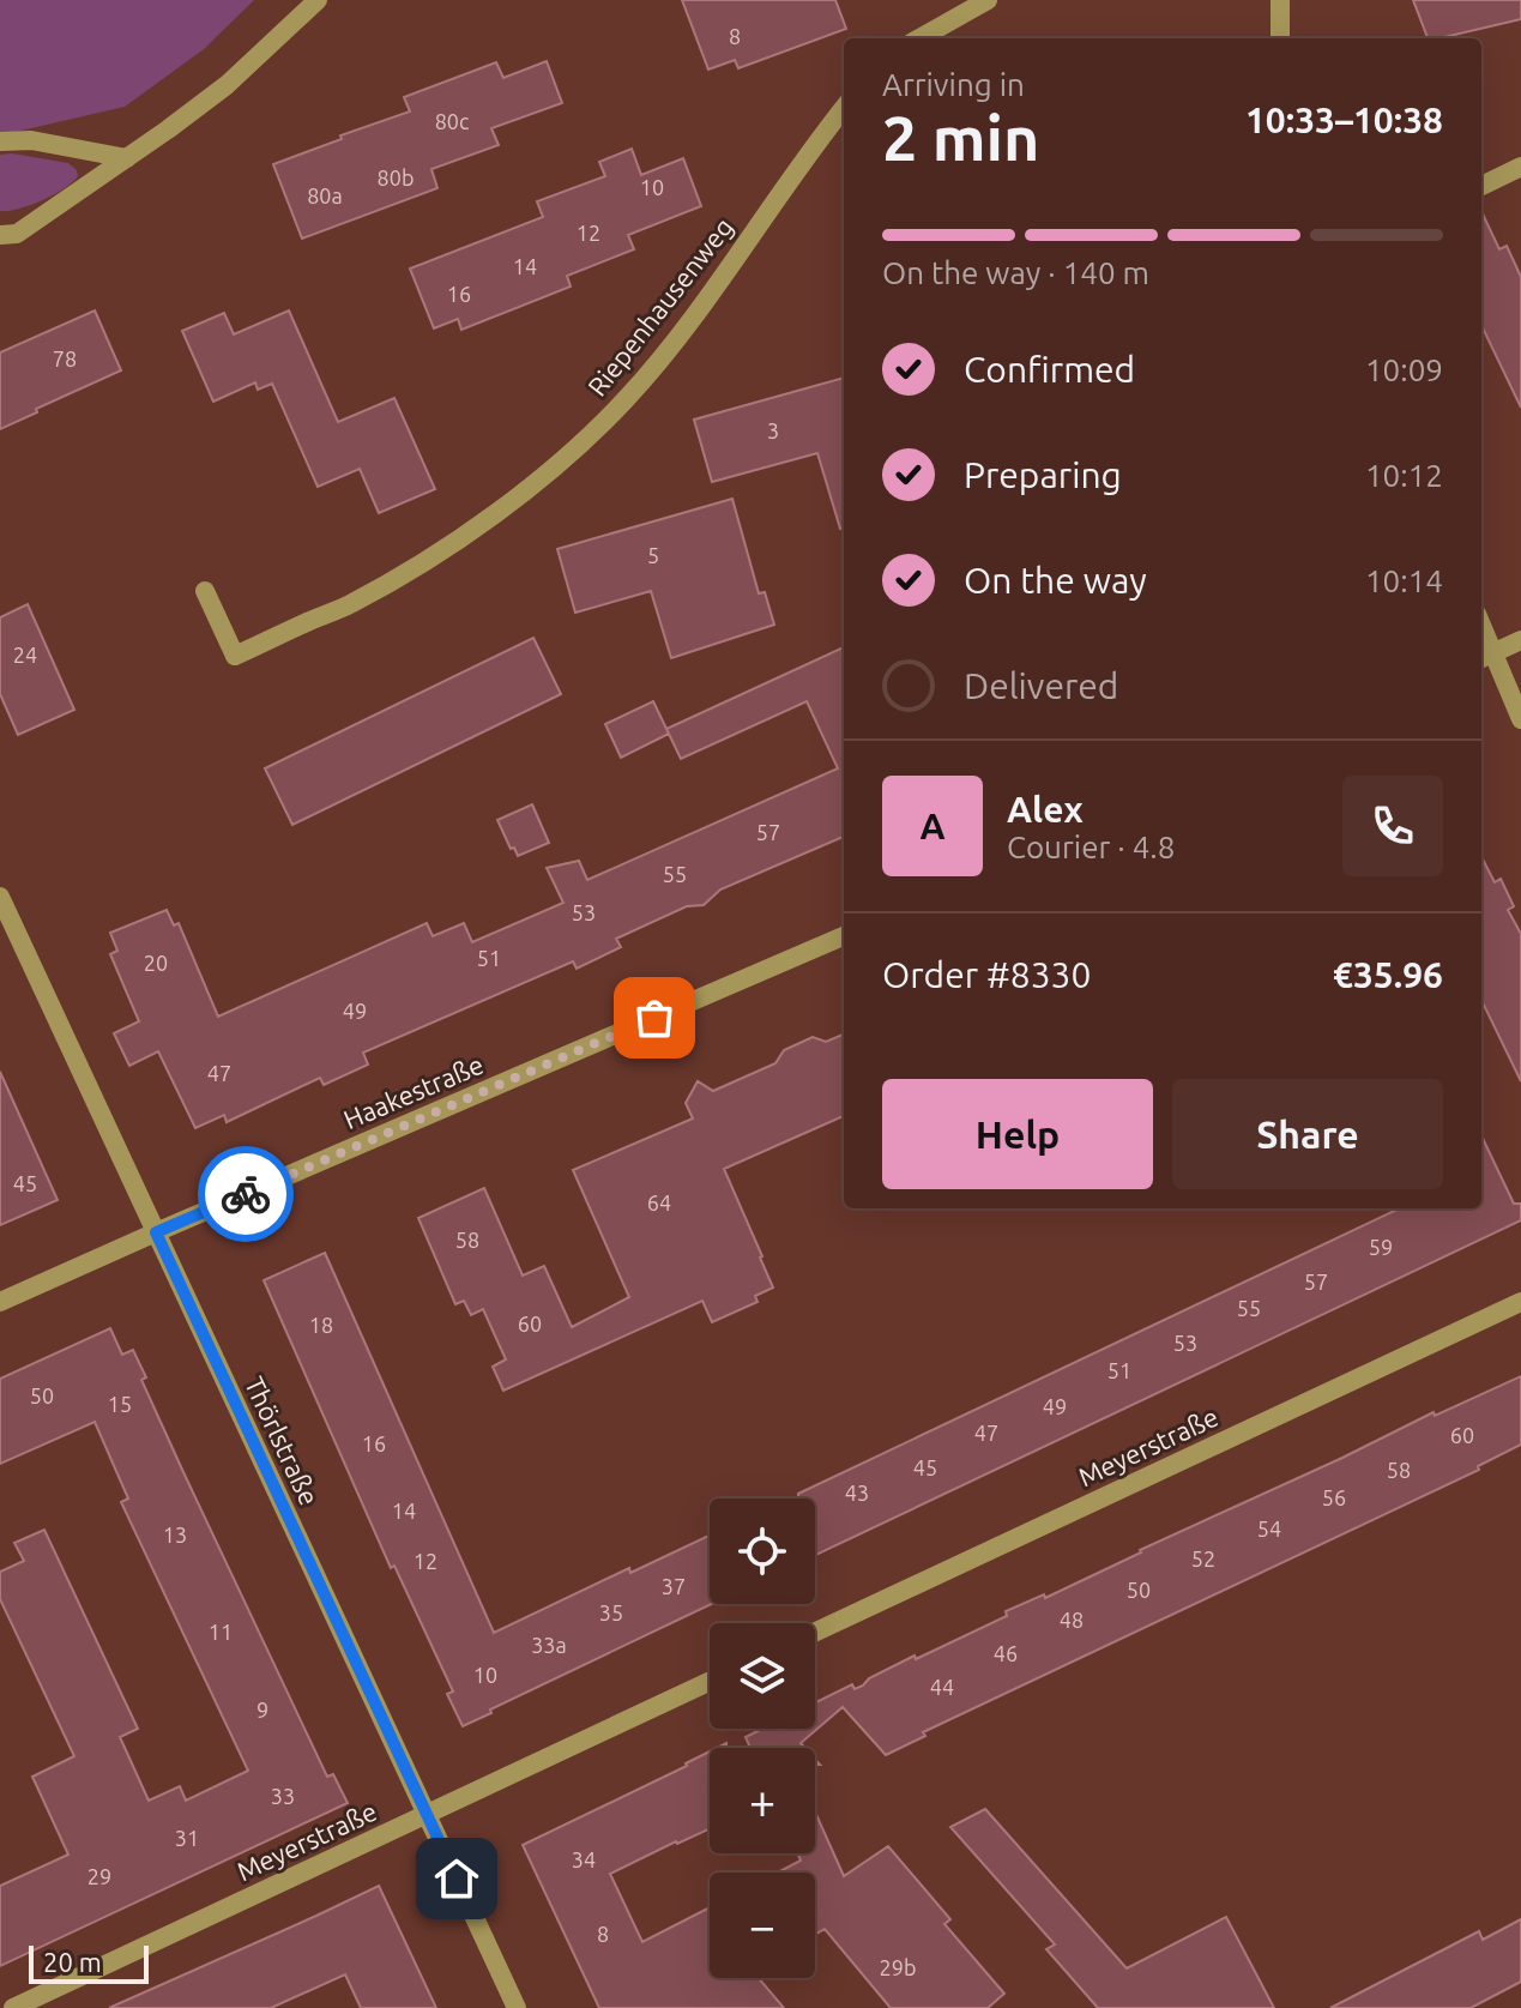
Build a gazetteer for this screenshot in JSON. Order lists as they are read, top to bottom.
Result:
{
  "streets": {
    "street": [
      "Riepenhausenweg",
      "Haakestraße",
      "Thörlstraße",
      "Meyerstraße"
    ]
  },
  "crossings": [
    ["Haakestraße", "Thörlstraße"],
    ["Thörlstraße", "Meyerstraße"]
  ],
  "house_numbers": [
    "8",
    "80c",
    "80b",
    "10",
    "80a",
    "12",
    "14",
    "16",
    "78",
    "3",
    "5",
    "24",
    "57",
    "55",
    "53",
    "51",
    "20",
    "49",
    "47",
    "45",
    "64",
    "58",
    "59",
    "57",
    "55",
    "60",
    "18",
    "53",
    "51",
    "50",
    "15",
    "49",
    "47",
    "60",
    "16",
    "45",
    "58",
    "43",
    "56",
    "14",
    "54",
    "13",
    "52",
    "12",
    "37",
    "50",
    "35",
    "48",
    "11",
    "33a",
    "46",
    "10",
    "44",
    "9",
    "33",
    "31",
    "34",
    "29",
    "8",
    "29b"
  ],
  "scale_bar": "20 m",
  "page": {
    "heading": ["2 min", "Arriving in", "10:33–10:38"],
    "panel": [
      "Alex",
      "Courier · 4.8",
      "Order #8330",
      "€35.96"
    ],
    "bar": "On the way · 140 m",
    "list": [
      ["Confirmed", "10:09"],
      ["Preparing", "10:12"],
      ["On the way", "10:14"],
      "Delivered"
    ],
    "round": "A",
    "buttons": ["Help", "Share"],
    "map_buttons": ["+", "−"],
    "scale": "20 m"
  }
}
